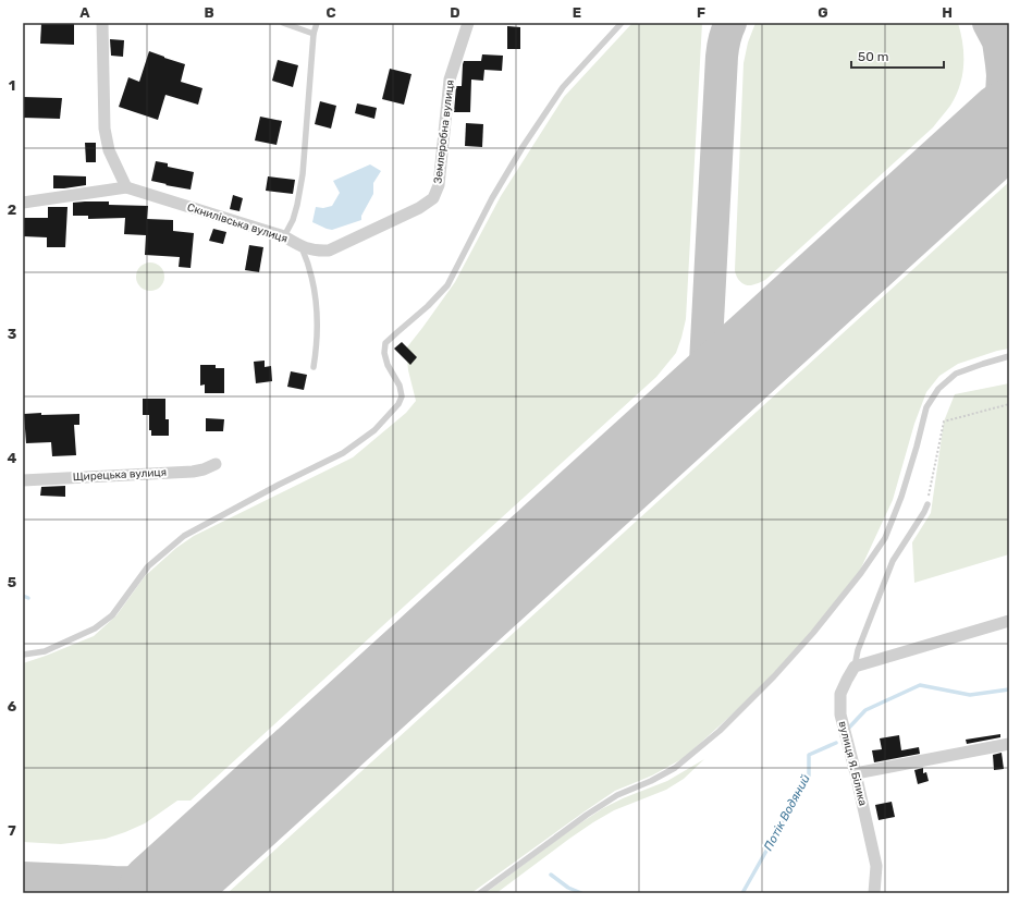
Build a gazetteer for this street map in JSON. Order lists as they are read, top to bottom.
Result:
{
  "streets": {
    "street": [
      "Землеробна вулиця",
      "Скнилівська вулиця",
      "Щирецька вулиця",
      "вулиця Я. Білика"
    ]
  },
  "crossings": [
    ["Землеробна вулиця", "Скнилівська вулиця"]
  ],
  "water": ["Потік Водяний"],
  "scale_bar": "50 m",
  "grid": {
    "columns": [
      "A",
      "B",
      "C",
      "D",
      "E",
      "F",
      "G",
      "H"
    ],
    "rows": [
      "1",
      "2",
      "3",
      "4",
      "5",
      "6",
      "7"
    ]
  }
}
